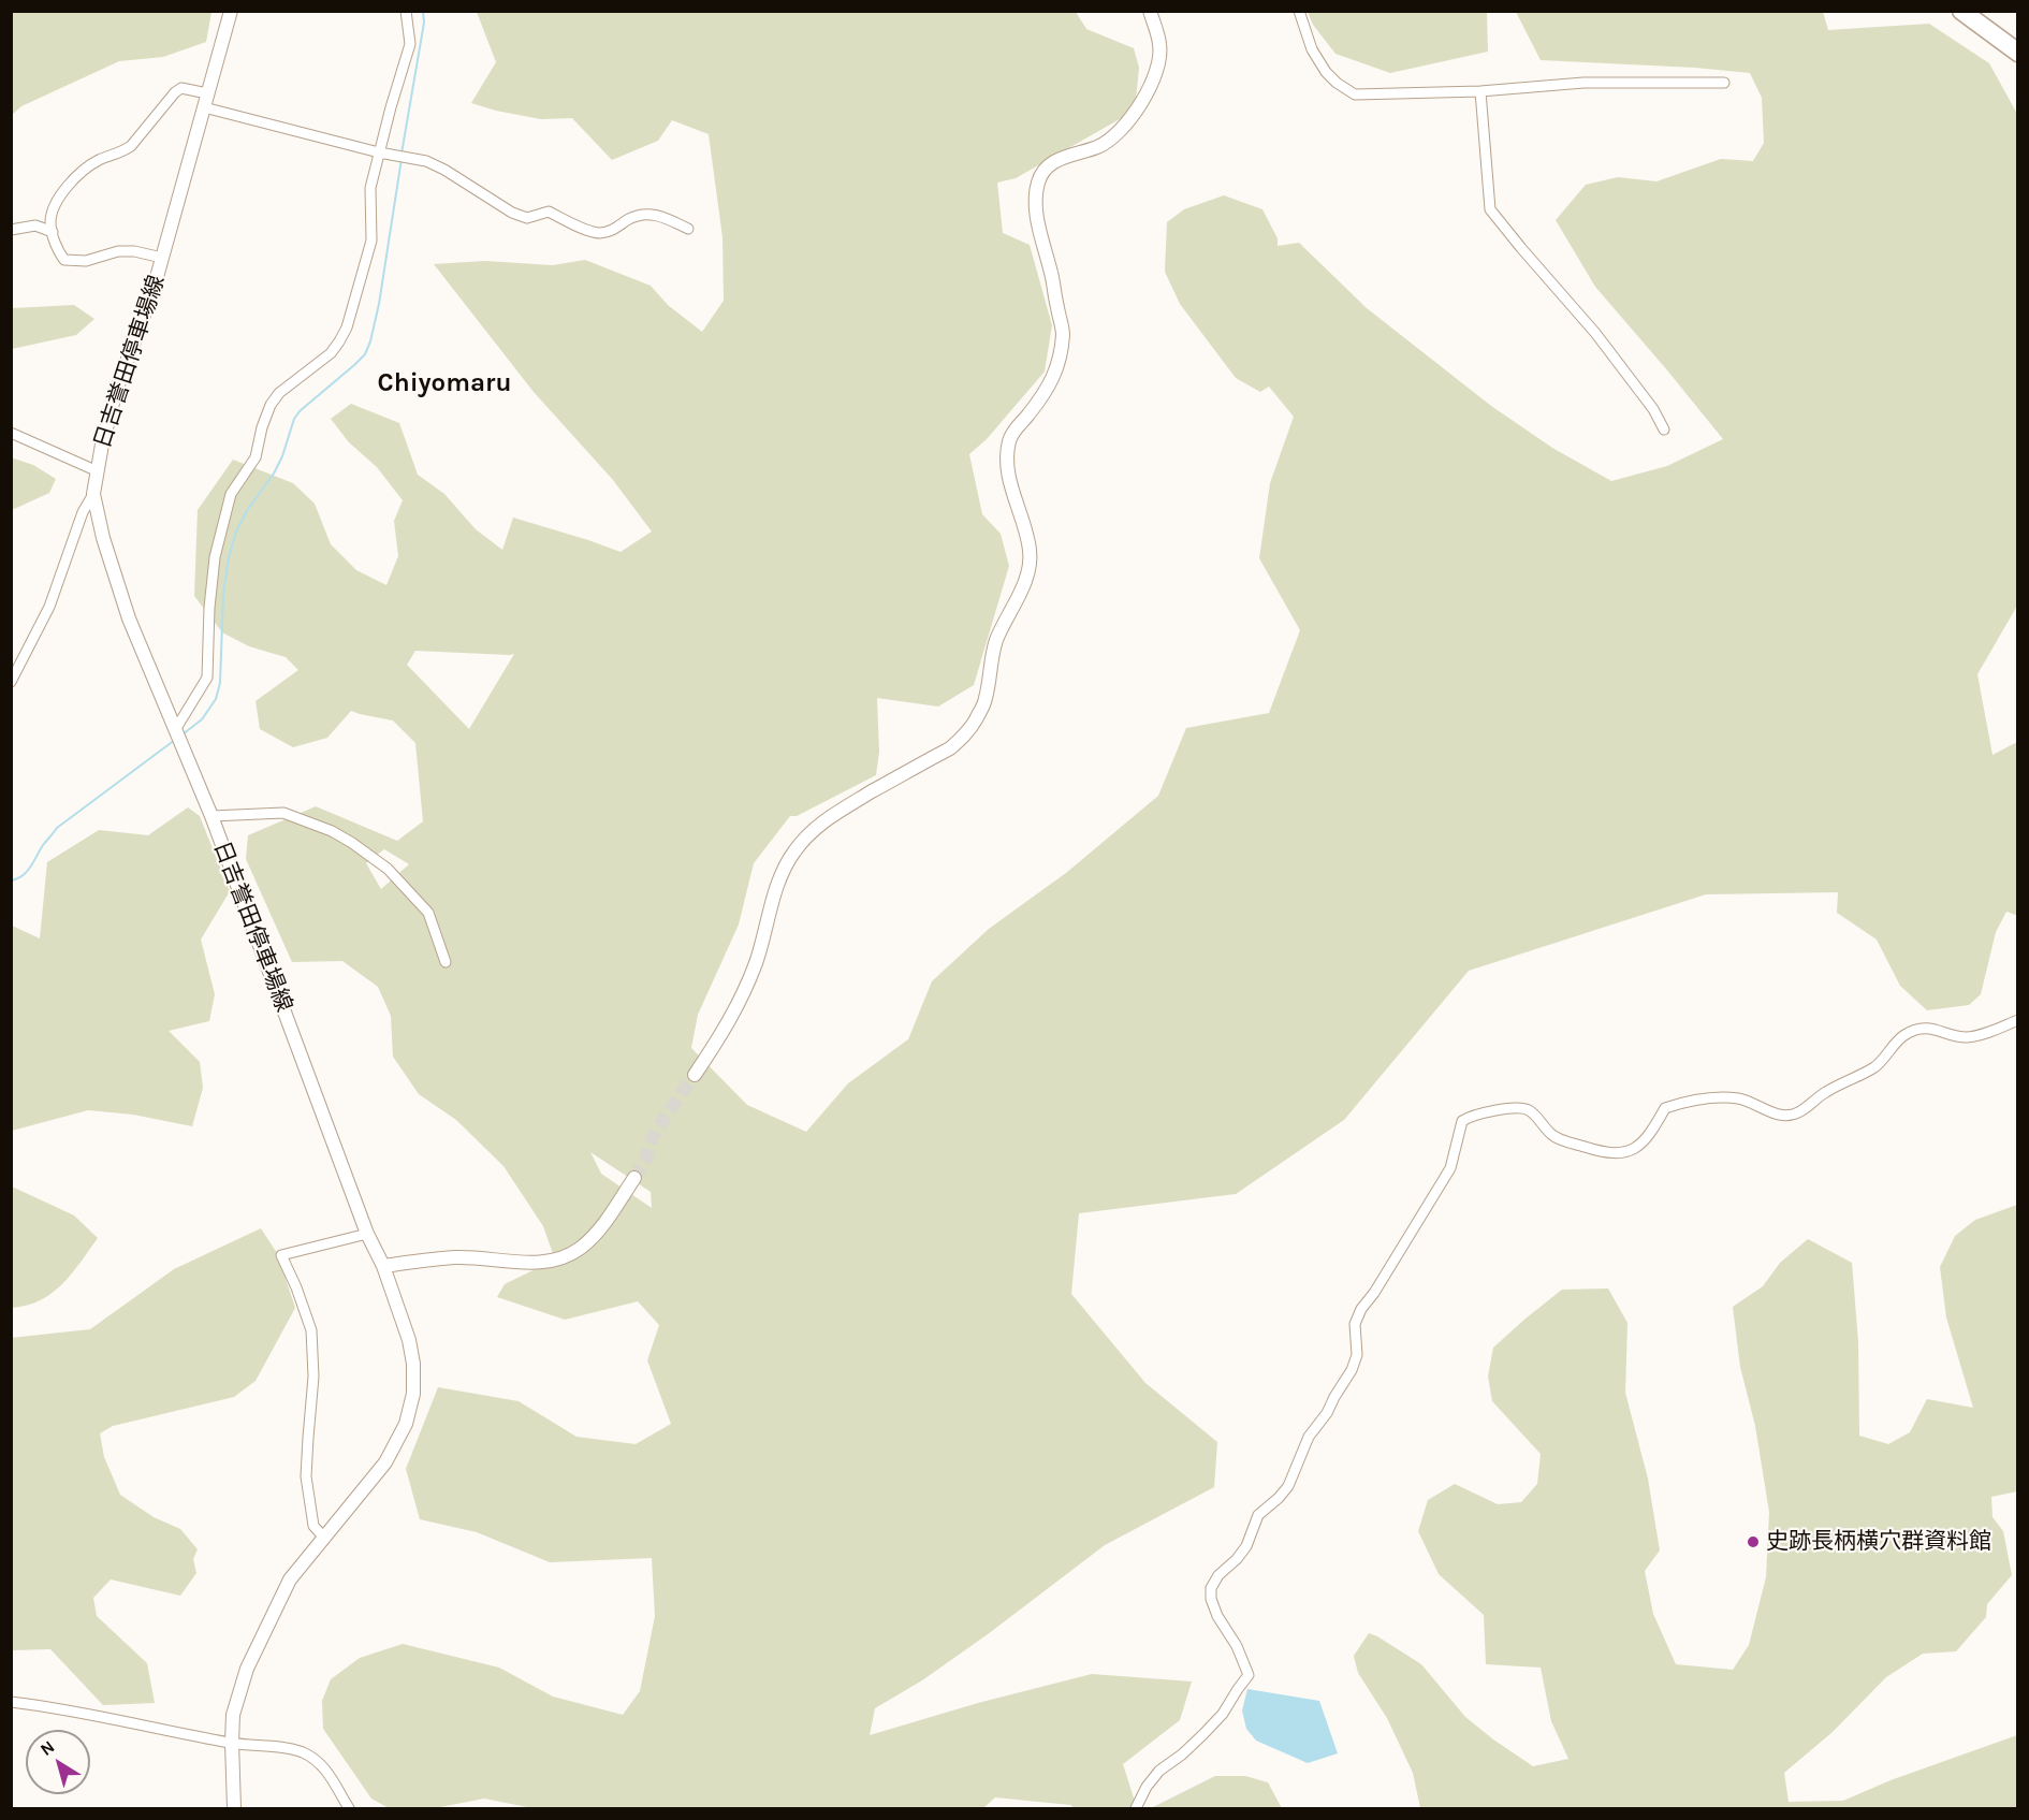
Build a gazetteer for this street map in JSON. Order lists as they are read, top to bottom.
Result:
{
  "streets": {
    "main road": ["日吉誉田停車場線"]
  },
  "districts": ["Chiyomaru"],
  "places": ["史跡長柄横穴群資料館"],
  "north": "top left"
}
